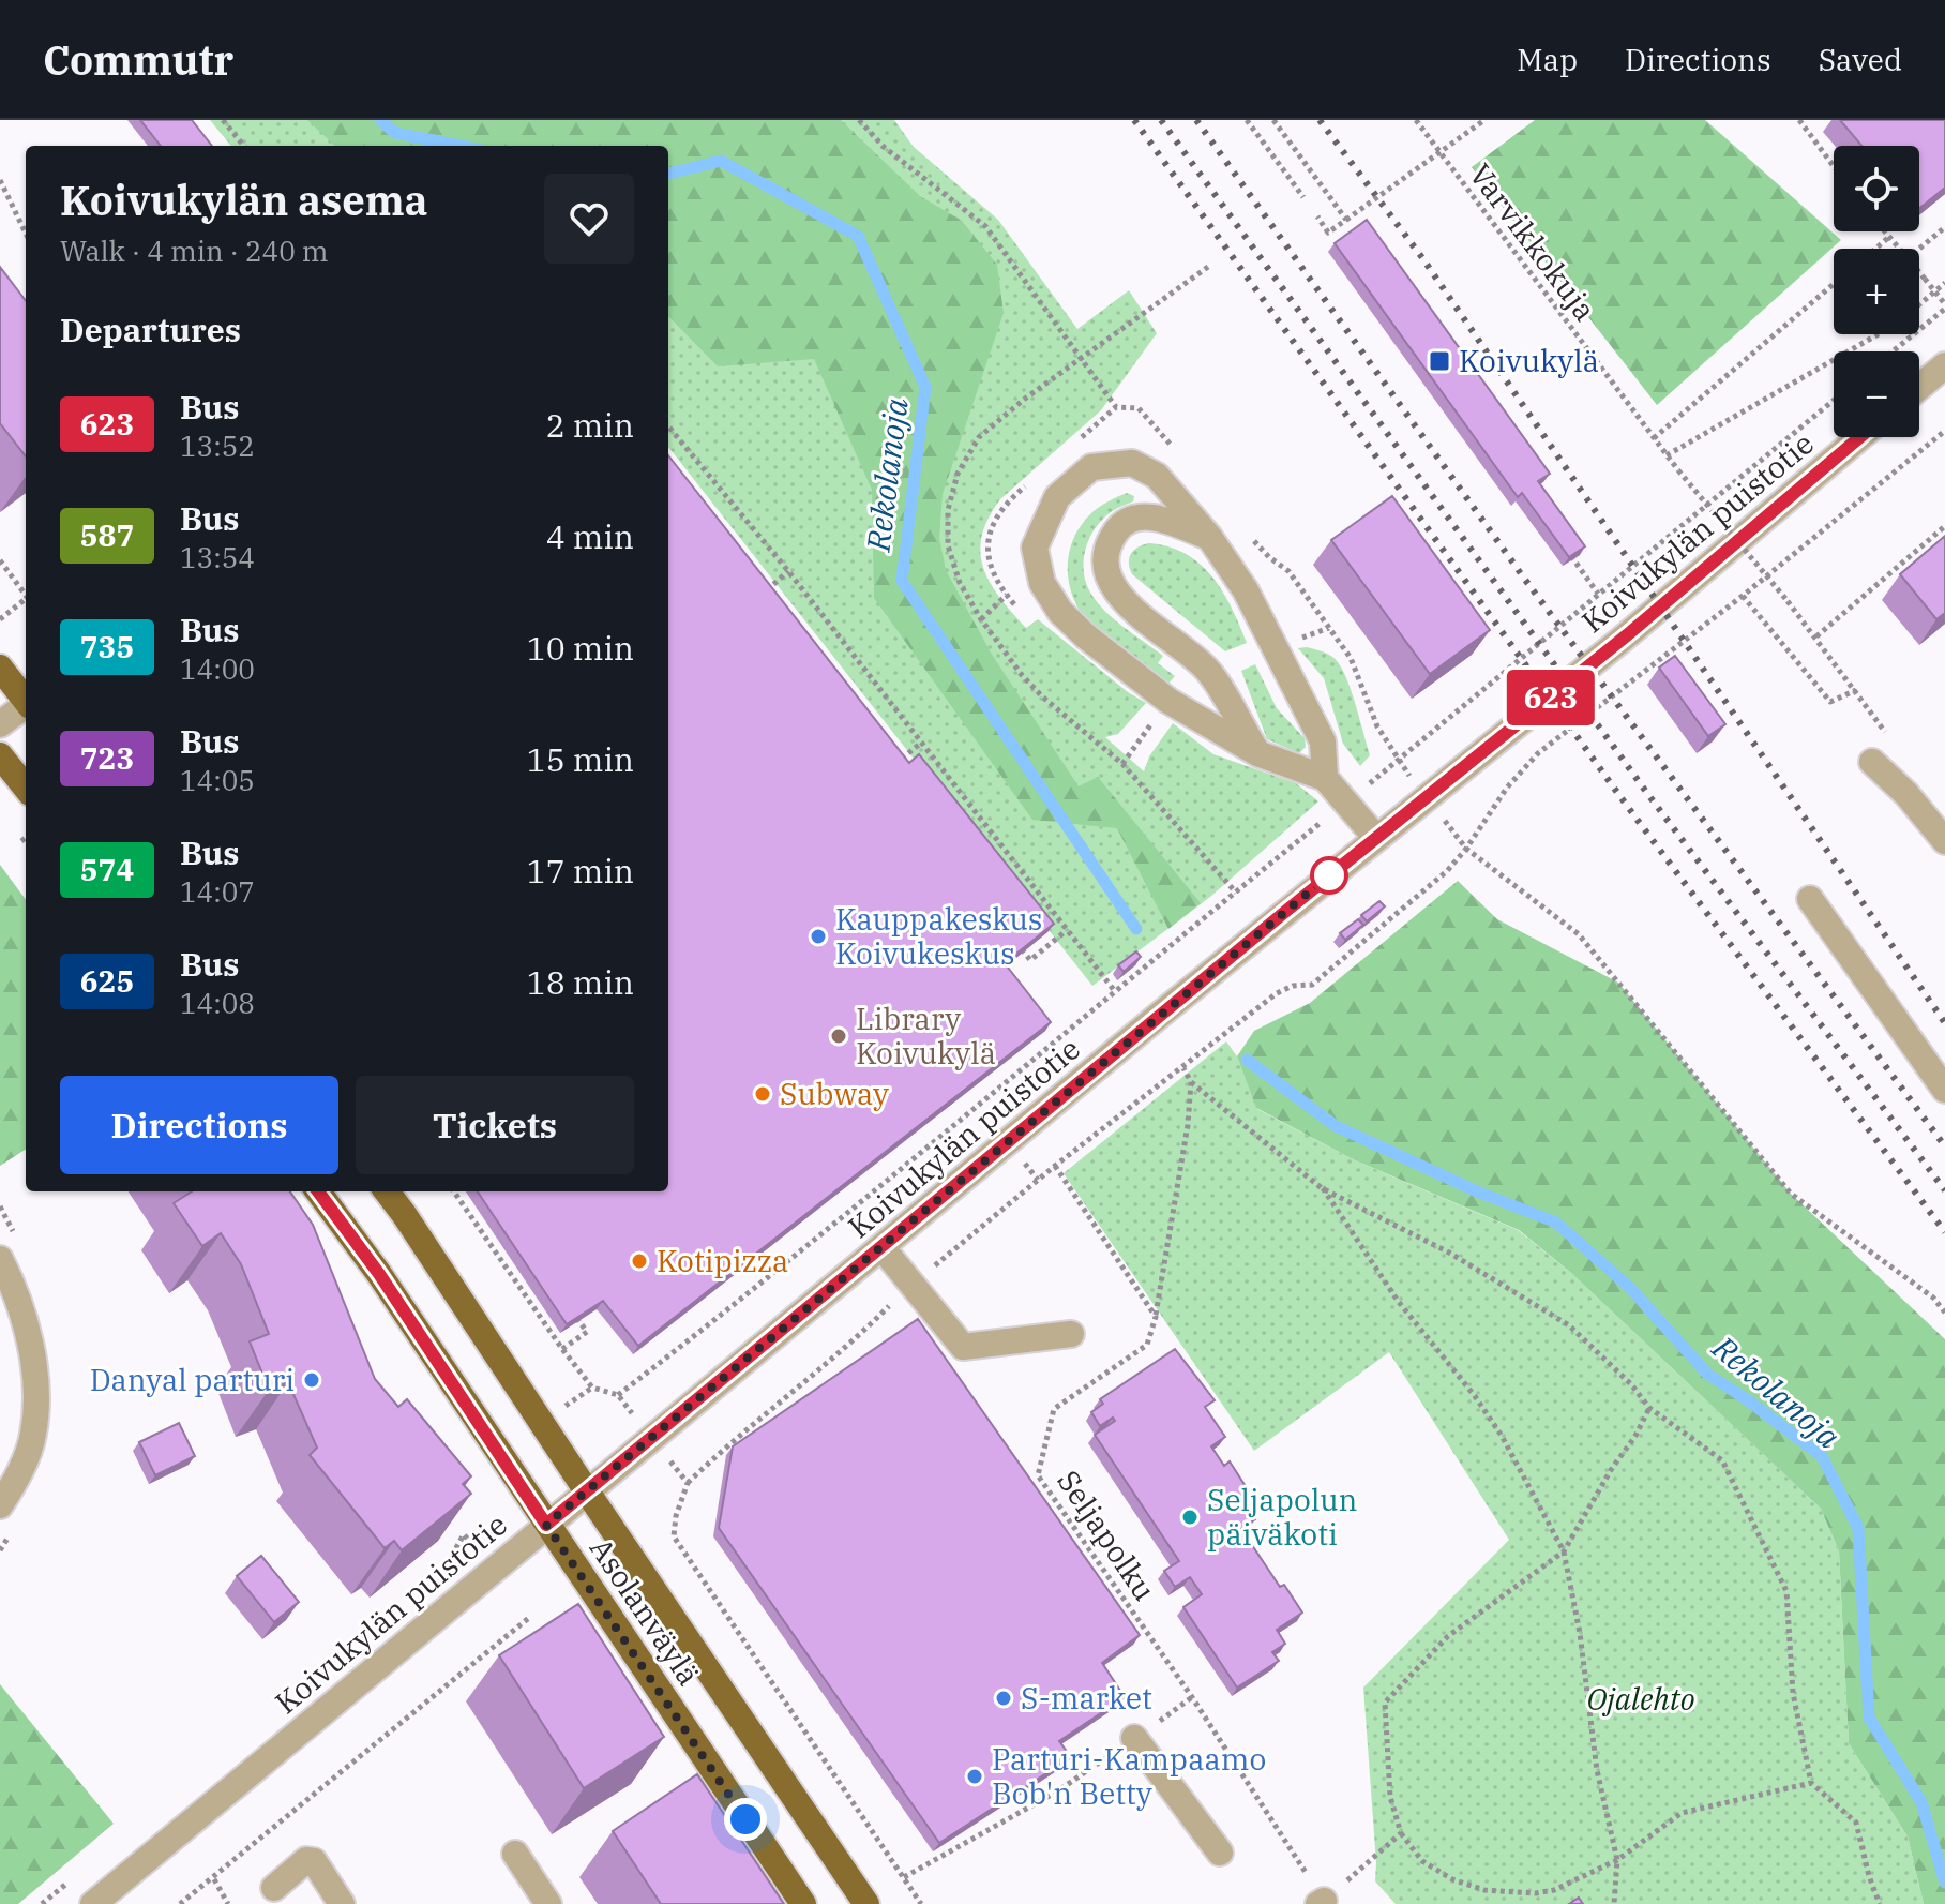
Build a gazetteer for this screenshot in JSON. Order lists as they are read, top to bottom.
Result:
{
  "streets": {
    "main road": ["Asolanväylä"],
    "street": ["Koivukylän puistotie"],
    "path": ["Varvikkokuja", "Seljapolku"]
  },
  "crossings": [
    ["Koivukylän puistotie", "Asolanväylä"]
  ],
  "water": ["Rekolanoja"],
  "parks": ["Ojalehto"],
  "places": {
    "transit": ["Koivukylä"],
    "other": [
      "Kauppakeskus Koivukeskus",
      "Library Koivukylä",
      "Subway",
      "Kotipizza",
      "Danyal parturi",
      "Seljapolun päiväkoti",
      "S-market",
      "Parturi-Kampaamo Bob'n Betty"
    ]
  },
  "lines": ["bus line 623"],
  "page": {
    "header": "Commutr",
    "nav": ["Map", "Directions", "Saved"],
    "on_map": "623",
    "map_buttons": ["+", "−"],
    "heading": [
      ["Koivukylän asema", "Walk · 4 min · 240 m"],
      "Departures"
    ],
    "list": [
      {
        "mark": "623",
        "name": "Bus",
        "note": "13:52",
        "value": "2 min"
      },
      {
        "mark": "587",
        "name": "Bus",
        "note": "13:54",
        "value": "4 min"
      },
      {
        "mark": "735",
        "name": "Bus",
        "note": "14:00",
        "value": "10 min"
      },
      {
        "mark": "723",
        "name": "Bus",
        "note": "14:05",
        "value": "15 min"
      },
      {
        "mark": "574",
        "name": "Bus",
        "note": "14:07",
        "value": "17 min"
      },
      {
        "mark": "625",
        "name": "Bus",
        "note": "14:08",
        "value": "18 min"
      }
    ],
    "buttons": ["Directions", "Tickets"]
  }
}
